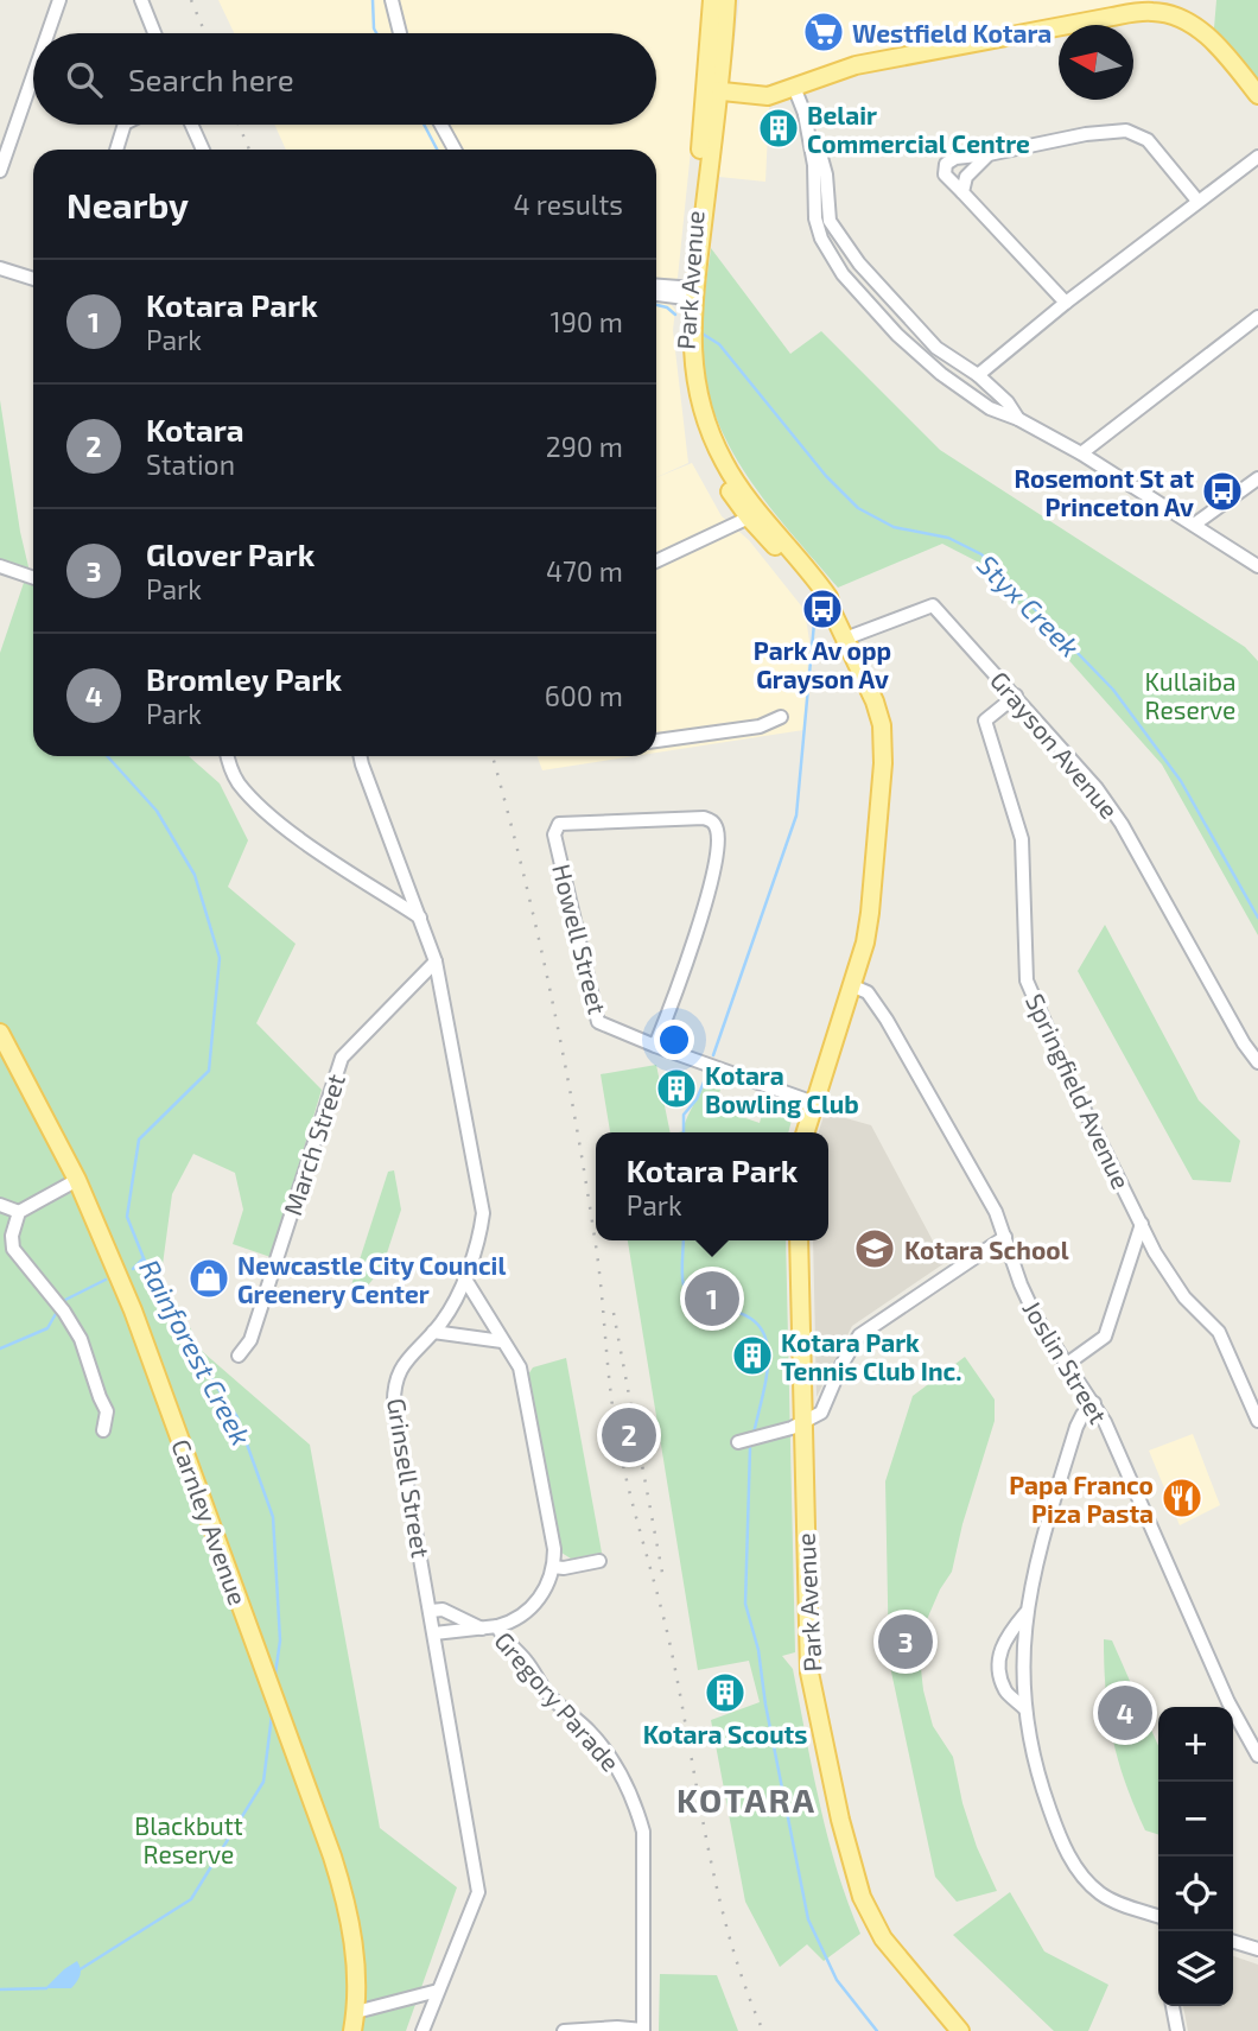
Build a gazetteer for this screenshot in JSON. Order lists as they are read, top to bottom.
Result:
{
  "streets": {
    "main road": ["Park Avenue", "Carnley Avenue"],
    "street": [
      "Grayson Avenue",
      "Howell Street",
      "Springfield Avenue",
      "March Street",
      "Joslin Street",
      "Grinsell Street",
      "Gregory Parade"
    ]
  },
  "crossings": [
    ["Park Avenue", "Grayson Avenue"],
    ["Park Avenue", "Howell Street"],
    ["Park Avenue", "Joslin Street"],
    ["Grayson Avenue", "Springfield Avenue"],
    ["March Street", "Grinsell Street"],
    ["Grinsell Street", "Gregory Parade"]
  ],
  "districts": ["KOTARA"],
  "water": ["Styx Creek", "Rainforest Creek"],
  "parks": ["Kullaiba Reserve", "Blackbutt Reserve"],
  "places": {
    "supermarket": ["Westfield Kotara"],
    "building": [
      "Belair Commercial Centre",
      "Kotara Bowling Club",
      "Kotara Park Tennis Club Inc.",
      "Kotara Scouts"
    ],
    "bus stop": ["Rosemont St at Princeton Av", "Park Av opp Grayson Av"],
    "school or university": ["Kotara School"],
    "shop": ["Newcastle City Council Greenery Center"],
    "restaurant": ["Papa Franco Piza Pasta"]
  },
  "north": "left",
  "page": {
    "search": "Search here",
    "heading": ["Nearby", "4 results"],
    "list": [
      {
        "mark": "1",
        "name": "Kotara Park",
        "note": "Park",
        "value": "190 m"
      },
      {
        "mark": "2",
        "name": "Kotara",
        "note": "Station",
        "value": "290 m"
      },
      {
        "mark": "3",
        "name": "Glover Park",
        "note": "Park",
        "value": "470 m"
      },
      {
        "mark": "4",
        "name": "Bromley Park",
        "note": "Park",
        "value": "600 m"
      }
    ],
    "popup": ["Kotara Park", "Park"],
    "pins": [
      "1",
      "2",
      "3",
      "4"
    ],
    "map_buttons": ["+", "−"]
  }
}
